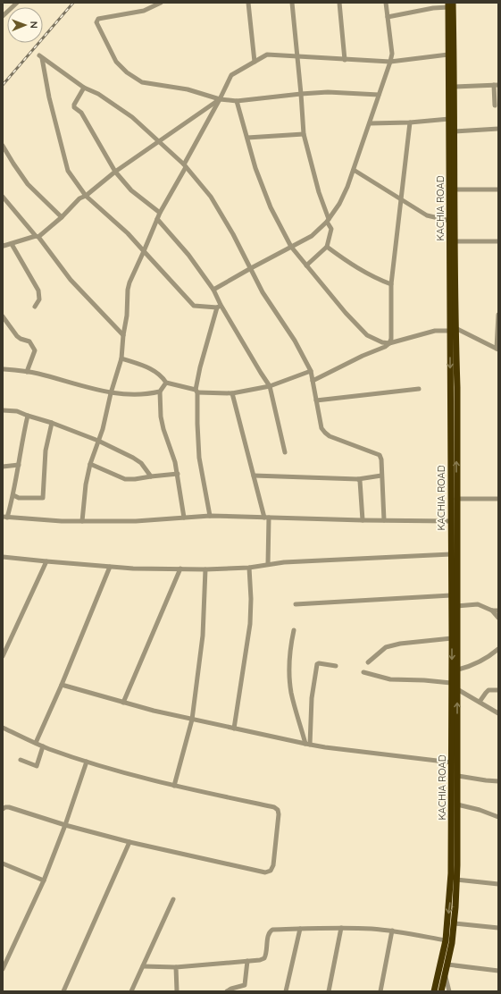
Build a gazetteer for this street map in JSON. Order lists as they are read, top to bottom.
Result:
{
  "streets": {
    "highway": ["KACHIA ROAD"]
  },
  "north": "right"
}
